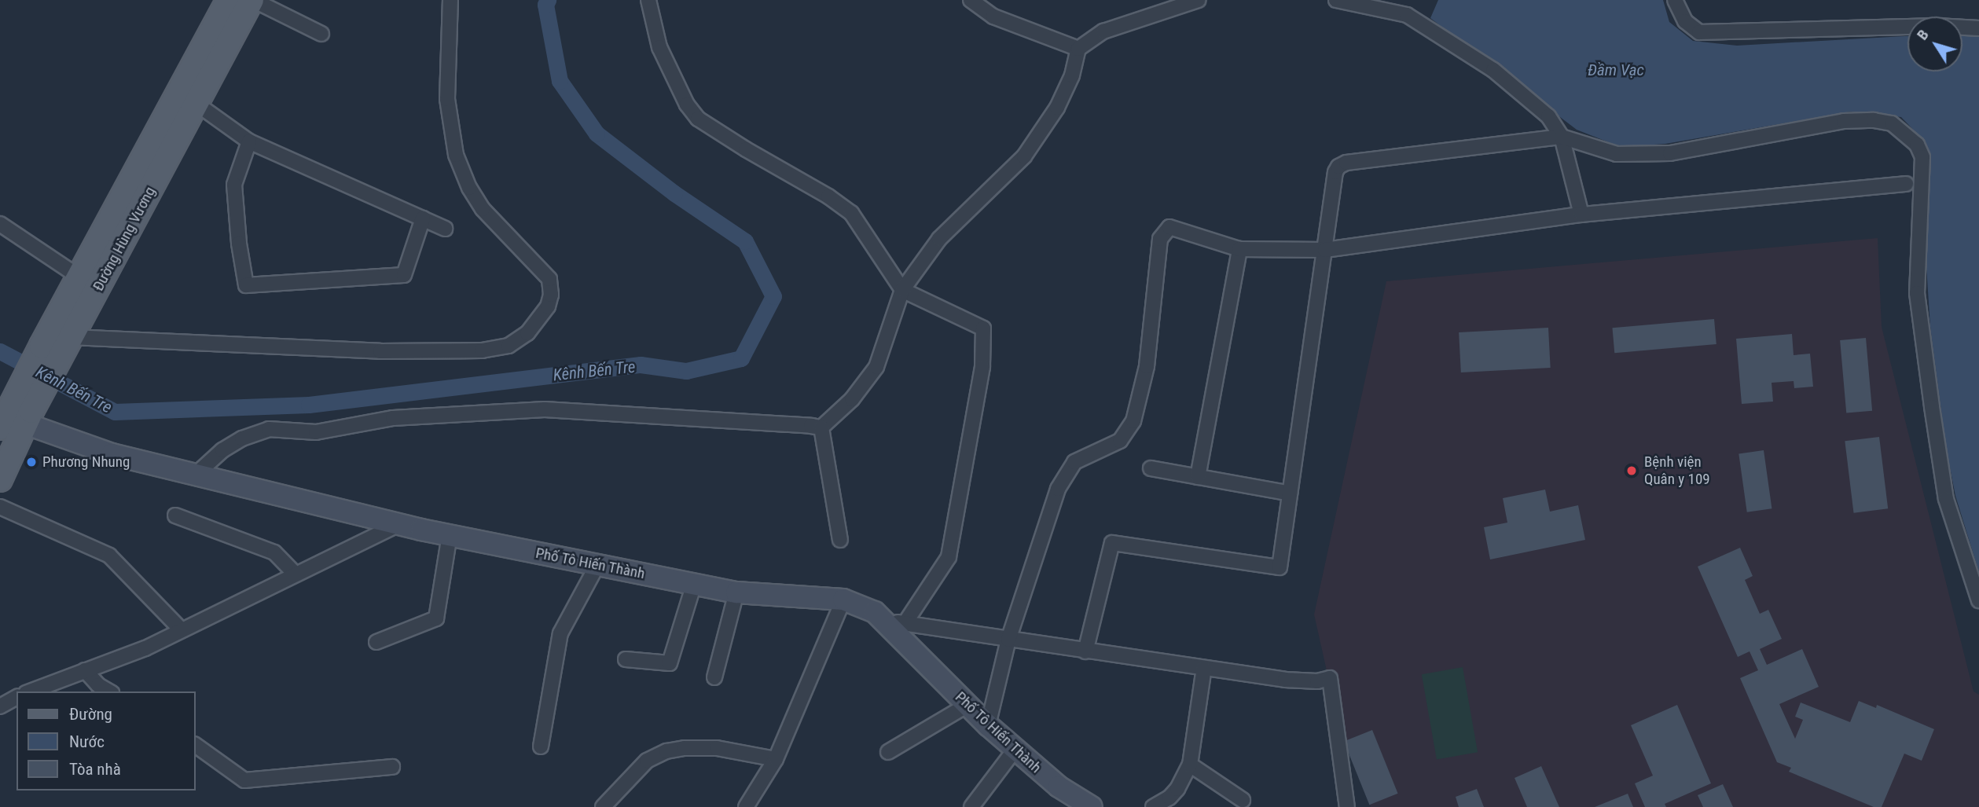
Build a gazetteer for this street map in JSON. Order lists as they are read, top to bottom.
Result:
{
  "streets": {
    "main road": ["Đường Hùng Vương"],
    "street": ["Phố Tô Hiến Thành"]
  },
  "crossings": [
    ["Đường Hùng Vương", "Phố Tô Hiến Thành"]
  ],
  "water": ["Đầm Vạc", "Kênh Bến Tre"],
  "places": ["Phương Nhung", "Bệnh viện Quân y 109"],
  "legend": ["Đường", "Nước", "Tòa nhà"],
  "north": "top left"
}
